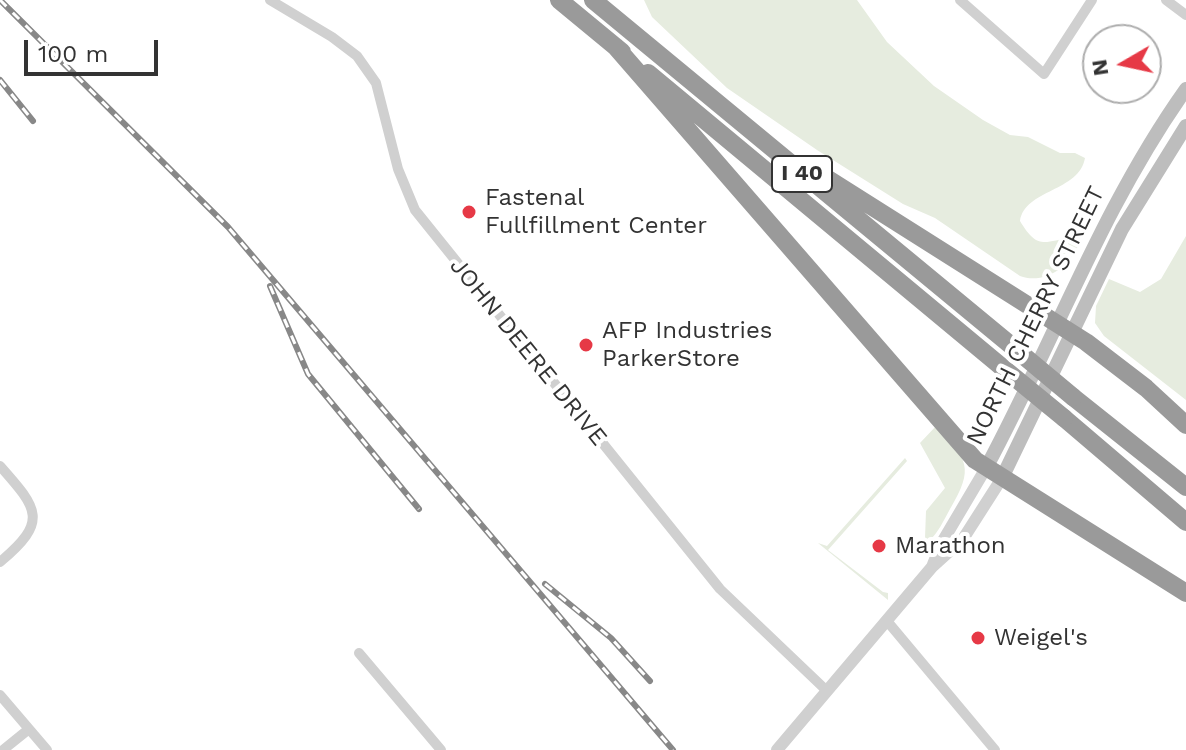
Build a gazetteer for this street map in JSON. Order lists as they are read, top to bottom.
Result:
{
  "streets": {
    "highway": ["I 40"],
    "main road": ["NORTH CHERRY STREET"],
    "street": ["JOHN DEERE DRIVE"]
  },
  "crossings": [
    ["NORTH CHERRY STREET", "JOHN DEERE DRIVE"]
  ],
  "places": [
    "Fastenal Fullfillment Center",
    "AFP Industries ParkerStore",
    "Marathon",
    "Weigel's"
  ],
  "scale_bar": "100 m",
  "north": "left"
}
